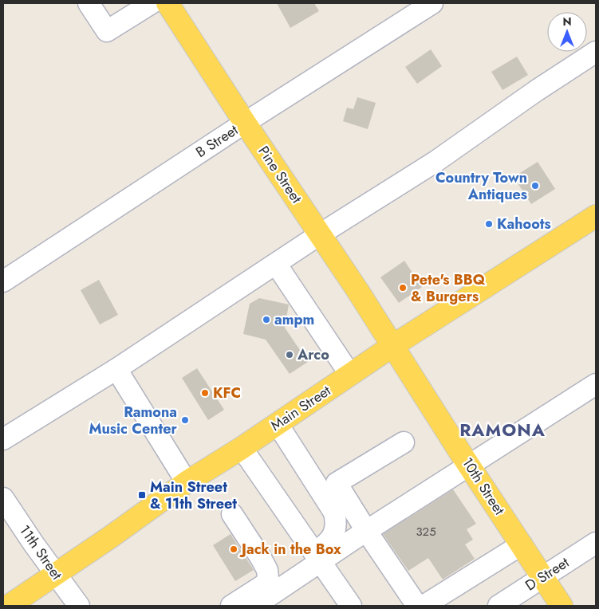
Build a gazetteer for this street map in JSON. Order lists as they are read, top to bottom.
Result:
{
  "streets": {
    "main road": ["Pine Street", "Main Street", "10th Street"],
    "street": ["B Street", "11th Street", "D Street"]
  },
  "crossings": [
    ["B Street", "Pine Street"],
    ["Pine Street", "Main Street"],
    ["Pine Street", "10th Street"],
    ["Main Street", "10th Street"],
    ["Main Street", "11th Street"],
    ["10th Street", "D Street"]
  ],
  "districts": ["RAMONA"],
  "places": {
    "other": [
      "Country Town Antiques",
      "Kahoots",
      "Pete's BBQ & Burgers",
      "ampm",
      "Arco",
      "KFC",
      "Ramona Music Center",
      "Jack in the Box"
    ],
    "transit": ["Main Street & 11th Street"]
  },
  "house_numbers": ["325"],
  "north": "top"
}
